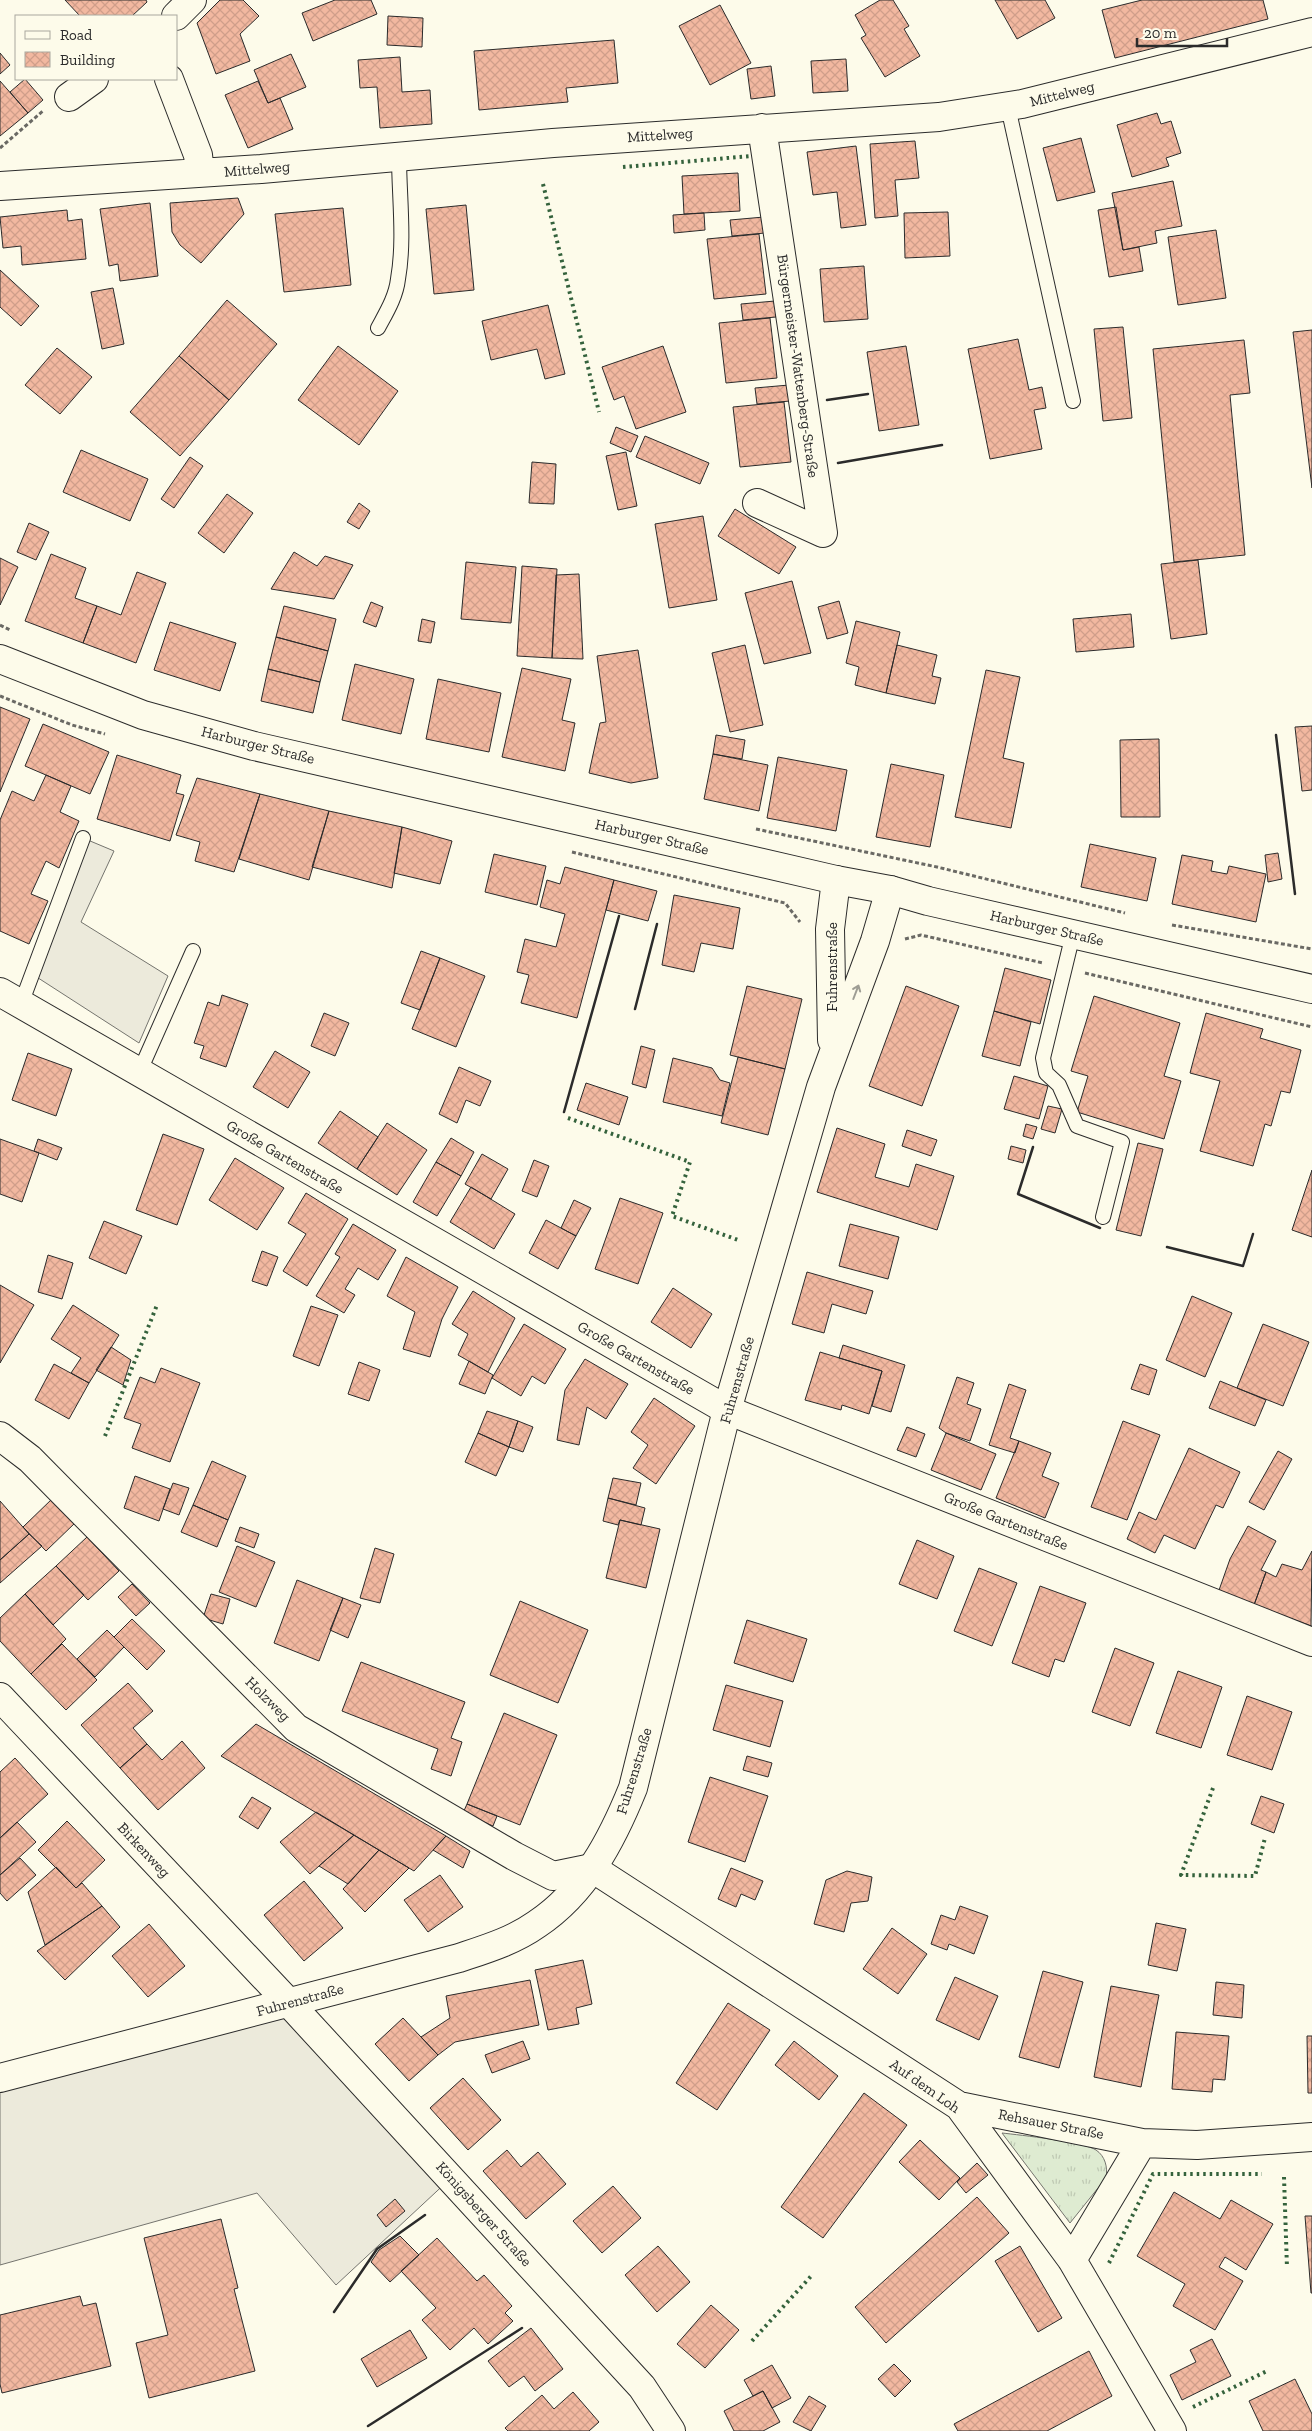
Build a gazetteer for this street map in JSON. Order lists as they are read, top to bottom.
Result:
{
  "streets": {
    "street": [
      "Mittelweg",
      "Bürgermeister-Wattenberg-Straße",
      "Harburger Straße",
      "Fuhrenstraße",
      "Große Gartenstraße",
      "Holzweg",
      "Birkenweg",
      "Auf dem Loh",
      "Rehsauer Straße",
      "Königsberger Straße"
    ]
  },
  "crossings": [
    ["Mittelweg", "Bürgermeister-Wattenberg-Straße"],
    ["Harburger Straße", "Fuhrenstraße"],
    ["Fuhrenstraße", "Große Gartenstraße"],
    ["Fuhrenstraße", "Holzweg"],
    ["Fuhrenstraße", "Birkenweg"],
    ["Fuhrenstraße", "Auf dem Loh"],
    ["Fuhrenstraße", "Königsberger Straße"],
    ["Holzweg", "Auf dem Loh"],
    ["Birkenweg", "Königsberger Straße"],
    ["Auf dem Loh", "Rehsauer Straße"]
  ],
  "legend": ["Road", "Building"],
  "scale_bar": "20 m"
}
